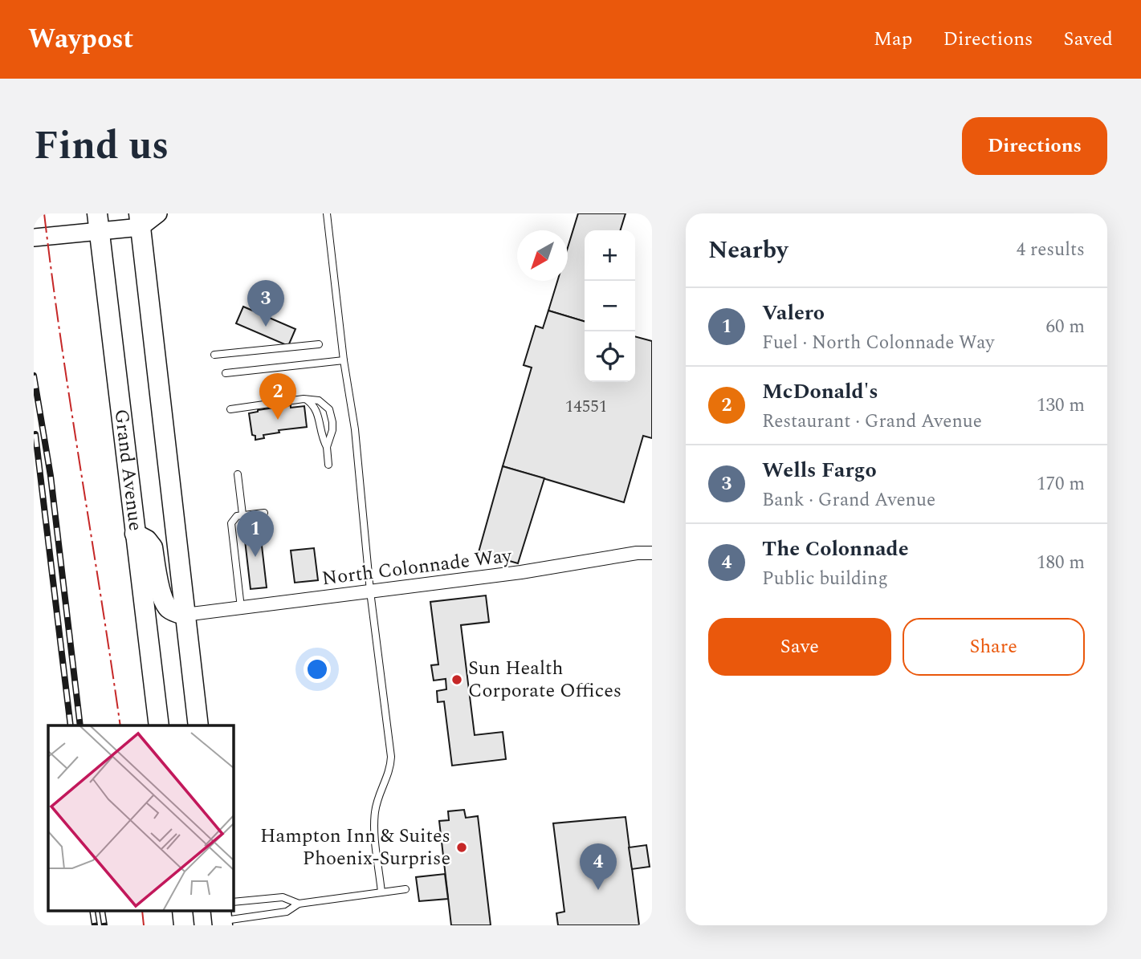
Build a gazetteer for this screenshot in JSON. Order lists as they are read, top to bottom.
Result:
{
  "streets": {
    "highway": ["Grand Avenue"],
    "street": ["North Colonnade Way"]
  },
  "crossings": [
    ["Grand Avenue", "North Colonnade Way"]
  ],
  "places": ["Sun Health Corporate Offices", "Hampton Inn & Suites Phoenix-Surprise"],
  "house_numbers": ["14551"],
  "north": "bottom left",
  "page": {
    "header": "Waypost",
    "nav": ["Map", "Directions", "Saved"],
    "title": "Find us",
    "buttons": [
      "Directions",
      ["Save", "Share"]
    ],
    "heading": ["Nearby", "4 results"],
    "map_buttons": ["+", "−"],
    "pins": [
      "3",
      "2",
      "1",
      "4"
    ],
    "list": [
      {
        "mark": "1",
        "name": "Valero",
        "note": "Fuel · North Colonnade Way",
        "value": "60 m"
      },
      {
        "mark": "2",
        "name": "McDonald's",
        "note": "Restaurant · Grand Avenue",
        "value": "130 m"
      },
      {
        "mark": "3",
        "name": "Wells Fargo",
        "note": "Bank · Grand Avenue",
        "value": "170 m"
      },
      {
        "mark": "4",
        "name": "The Colonnade",
        "note": "Public building",
        "value": "180 m"
      }
    ]
  }
}
